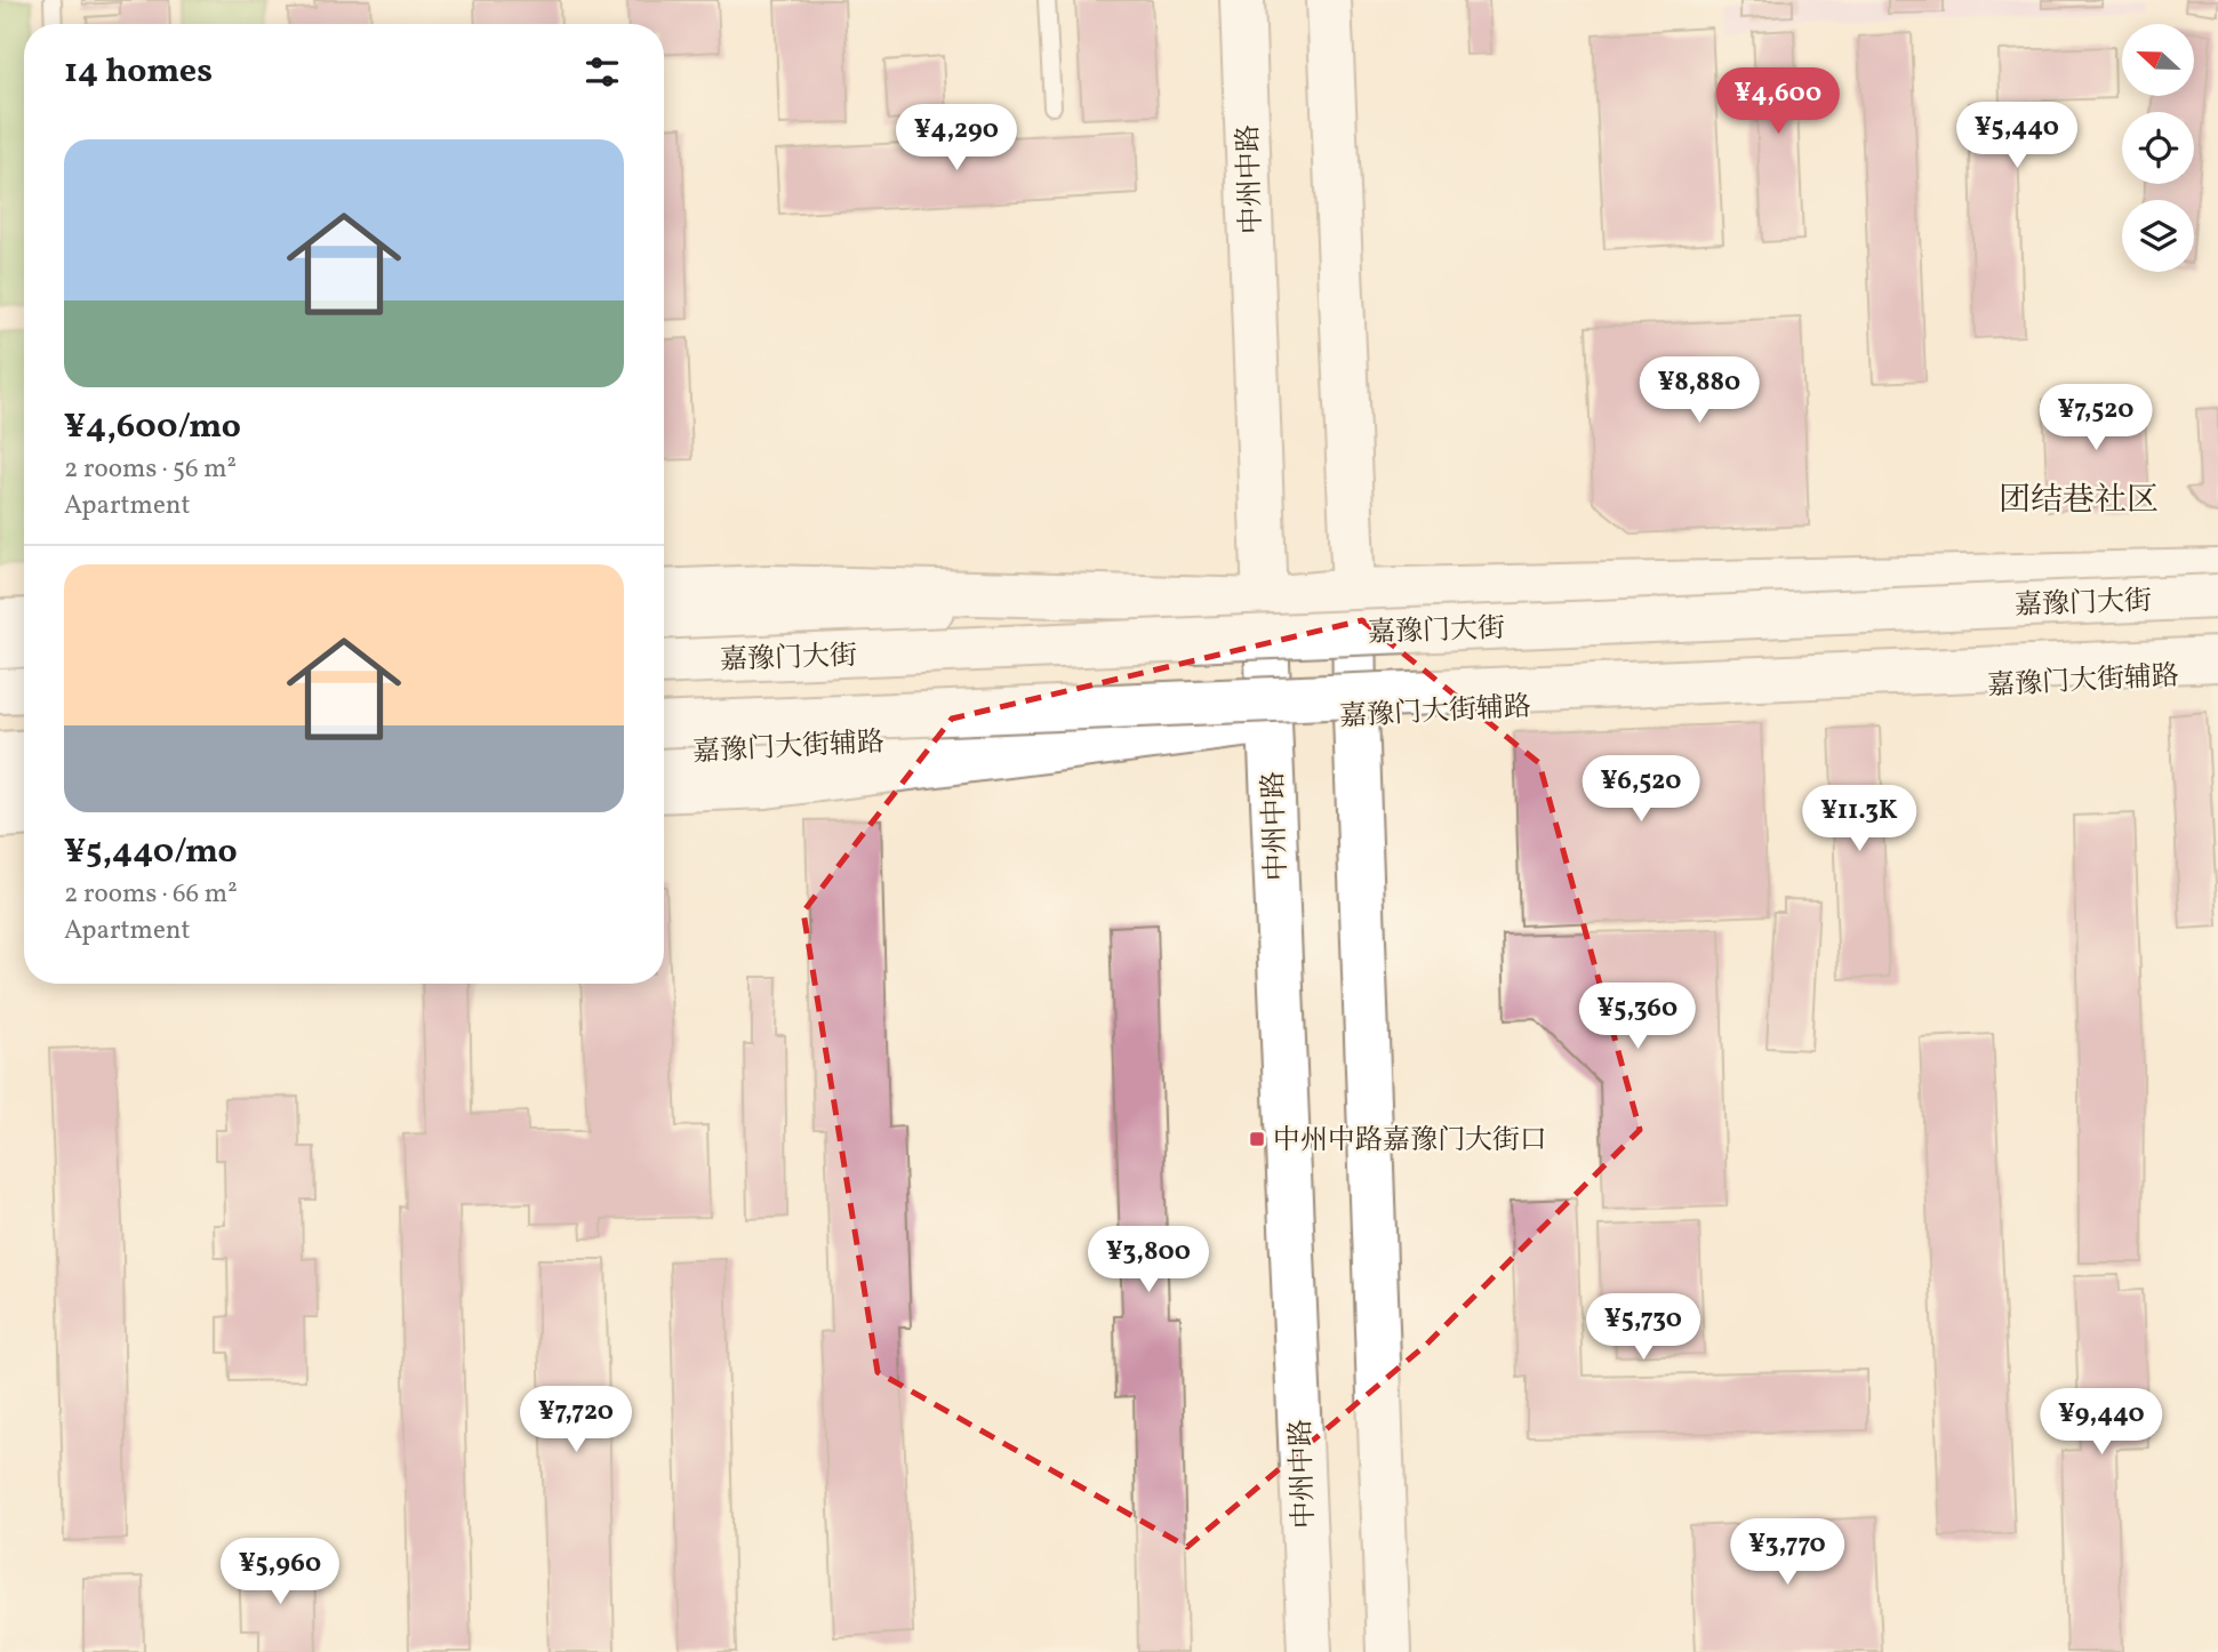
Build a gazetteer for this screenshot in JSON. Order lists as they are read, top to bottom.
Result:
{
  "streets": {
    "main road": ["中州中路", "嘉豫门大街", "嘉豫门大街辅路"]
  },
  "crossings": [
    ["中州中路", "嘉豫门大街辅路"]
  ],
  "districts": ["团结巷社区"],
  "places": {
    "transit": ["中州中路嘉豫门大街口"]
  },
  "north": "left",
  "page": {
    "heading": "14 homes",
    "price": [
      "¥4,600",
      "¥5,440",
      "¥4,290",
      "¥8,880",
      "¥7,520",
      "¥6,520",
      "¥11.3K",
      "¥5,360",
      "¥3,800",
      "¥5,730",
      "¥7,720",
      "¥9,440",
      "¥3,770",
      "¥5,960"
    ],
    "list": [
      {
        "name": "¥4,600/mo",
        "note": "2 rooms · 56 m² · Apartment"
      },
      {
        "name": "¥5,440/mo",
        "note": "2 rooms · 66 m² · Apartment"
      }
    ]
  }
}
